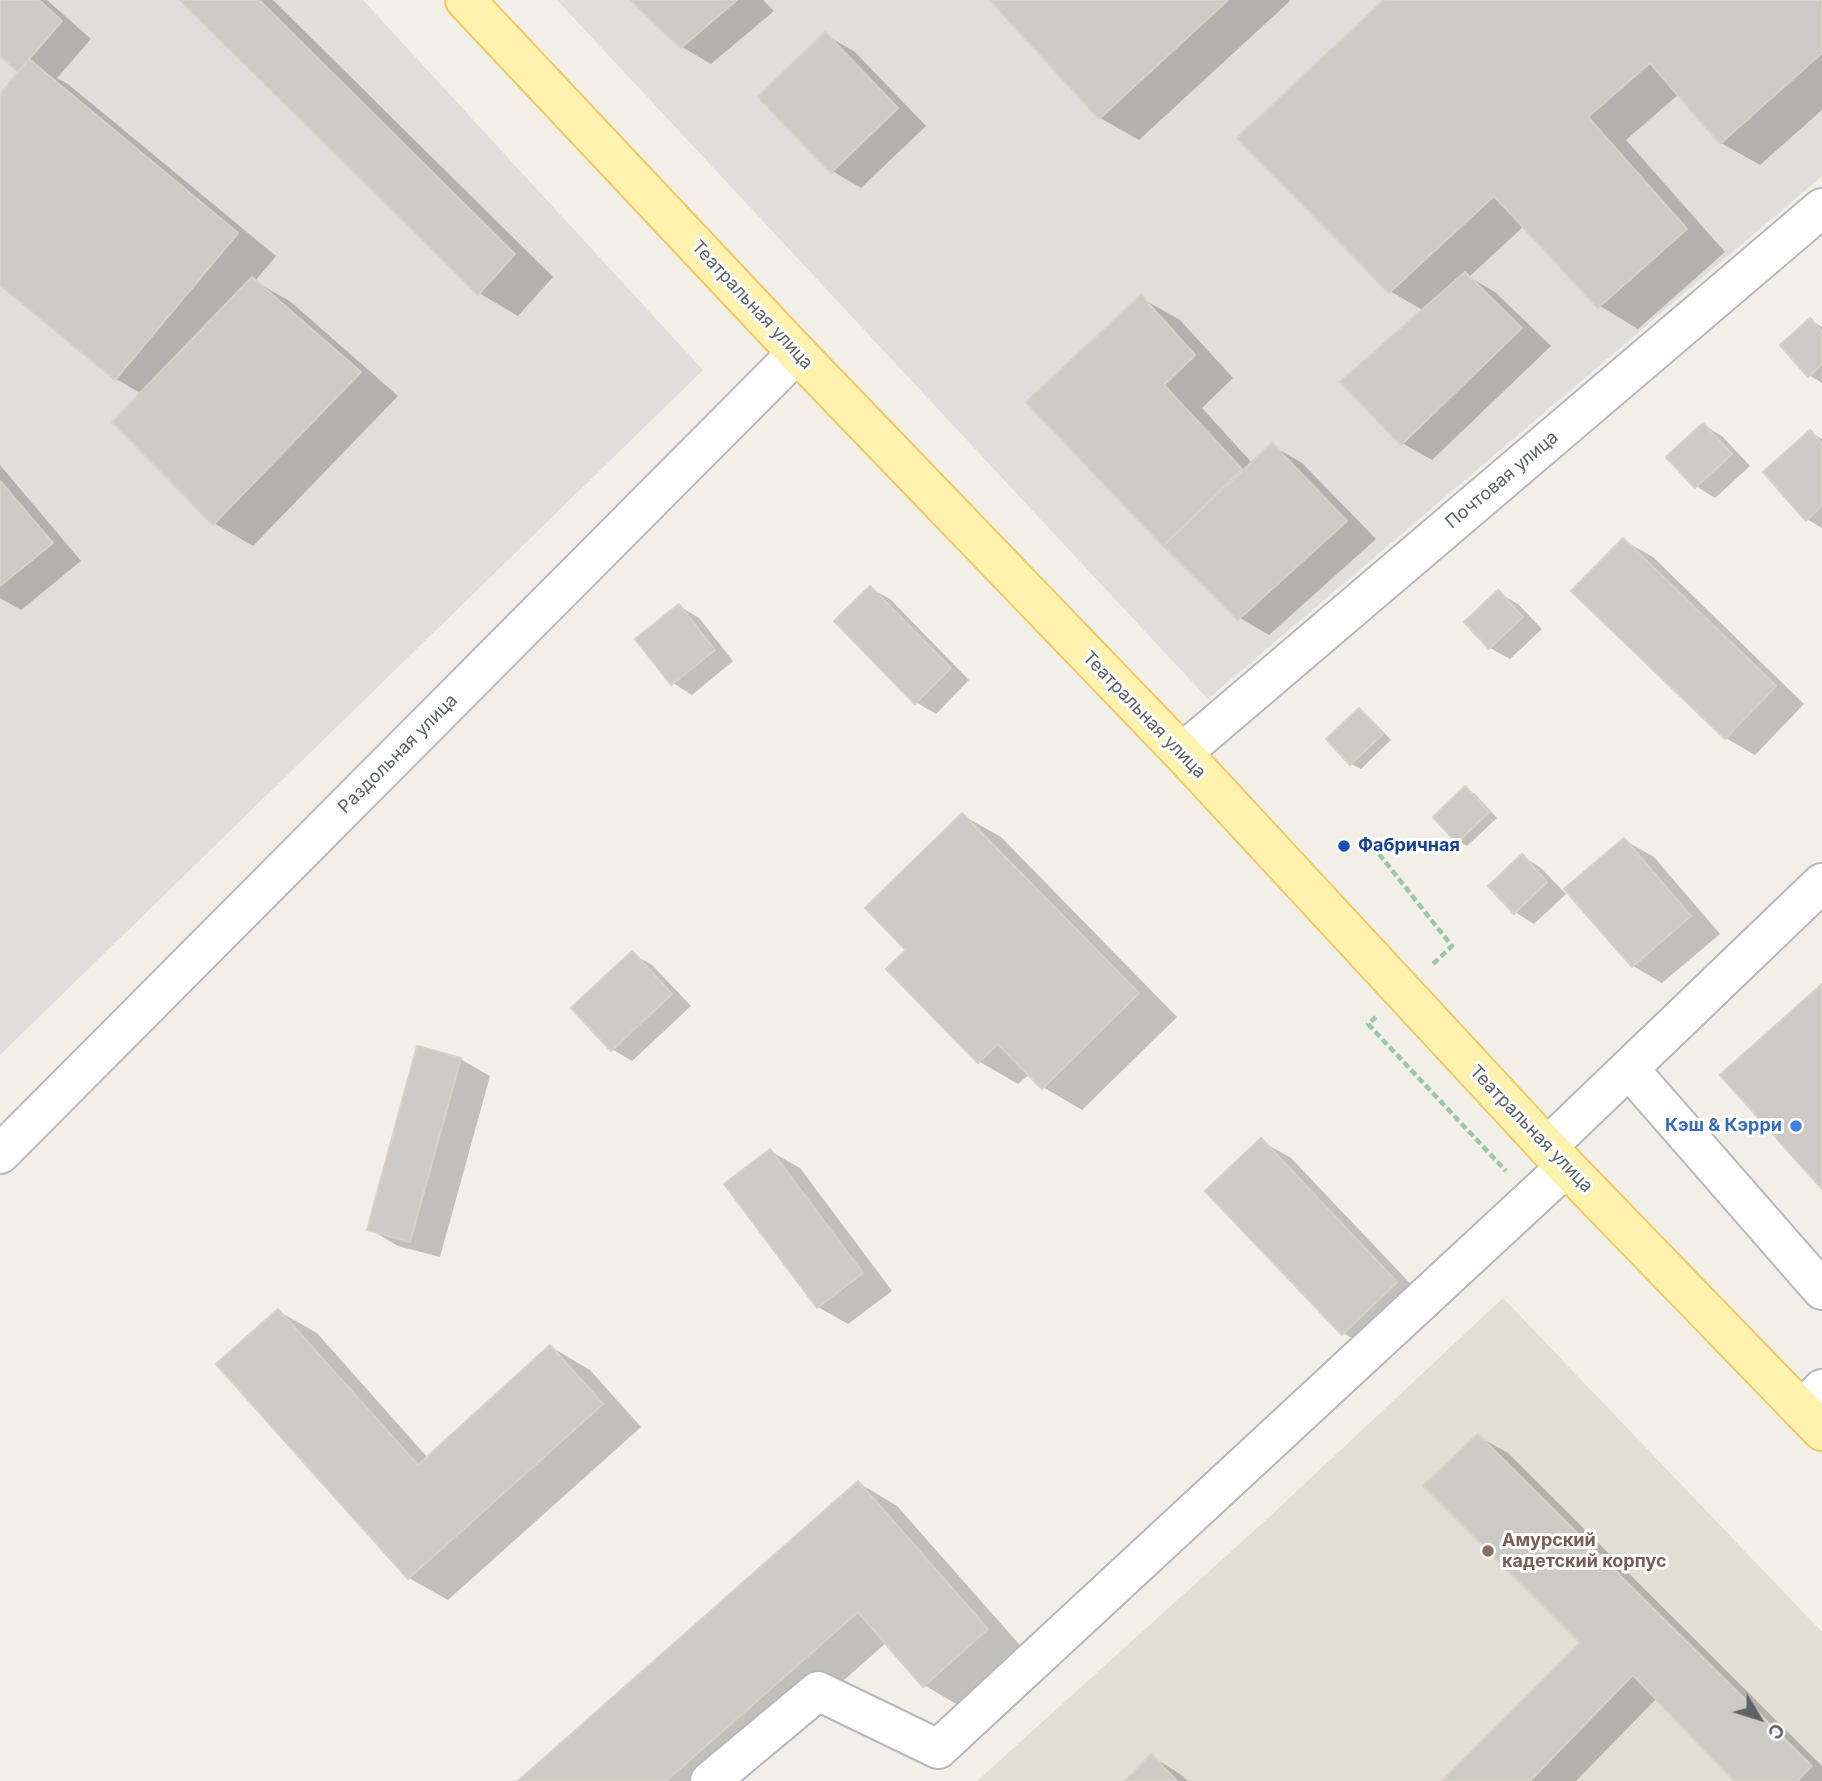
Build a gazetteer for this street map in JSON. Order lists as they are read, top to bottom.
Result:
{
  "streets": {
    "main road": ["Театральная улица"],
    "street": ["Почтовая улица", "Раздольная улица"]
  },
  "crossings": [
    ["Театральная улица", "Почтовая улица"],
    ["Театральная улица", "Раздольная улица"]
  ],
  "places": ["Фабричная", "Кэш & Кэрри", "Амурский кадетский корпус"],
  "north": "bottom right"
}
